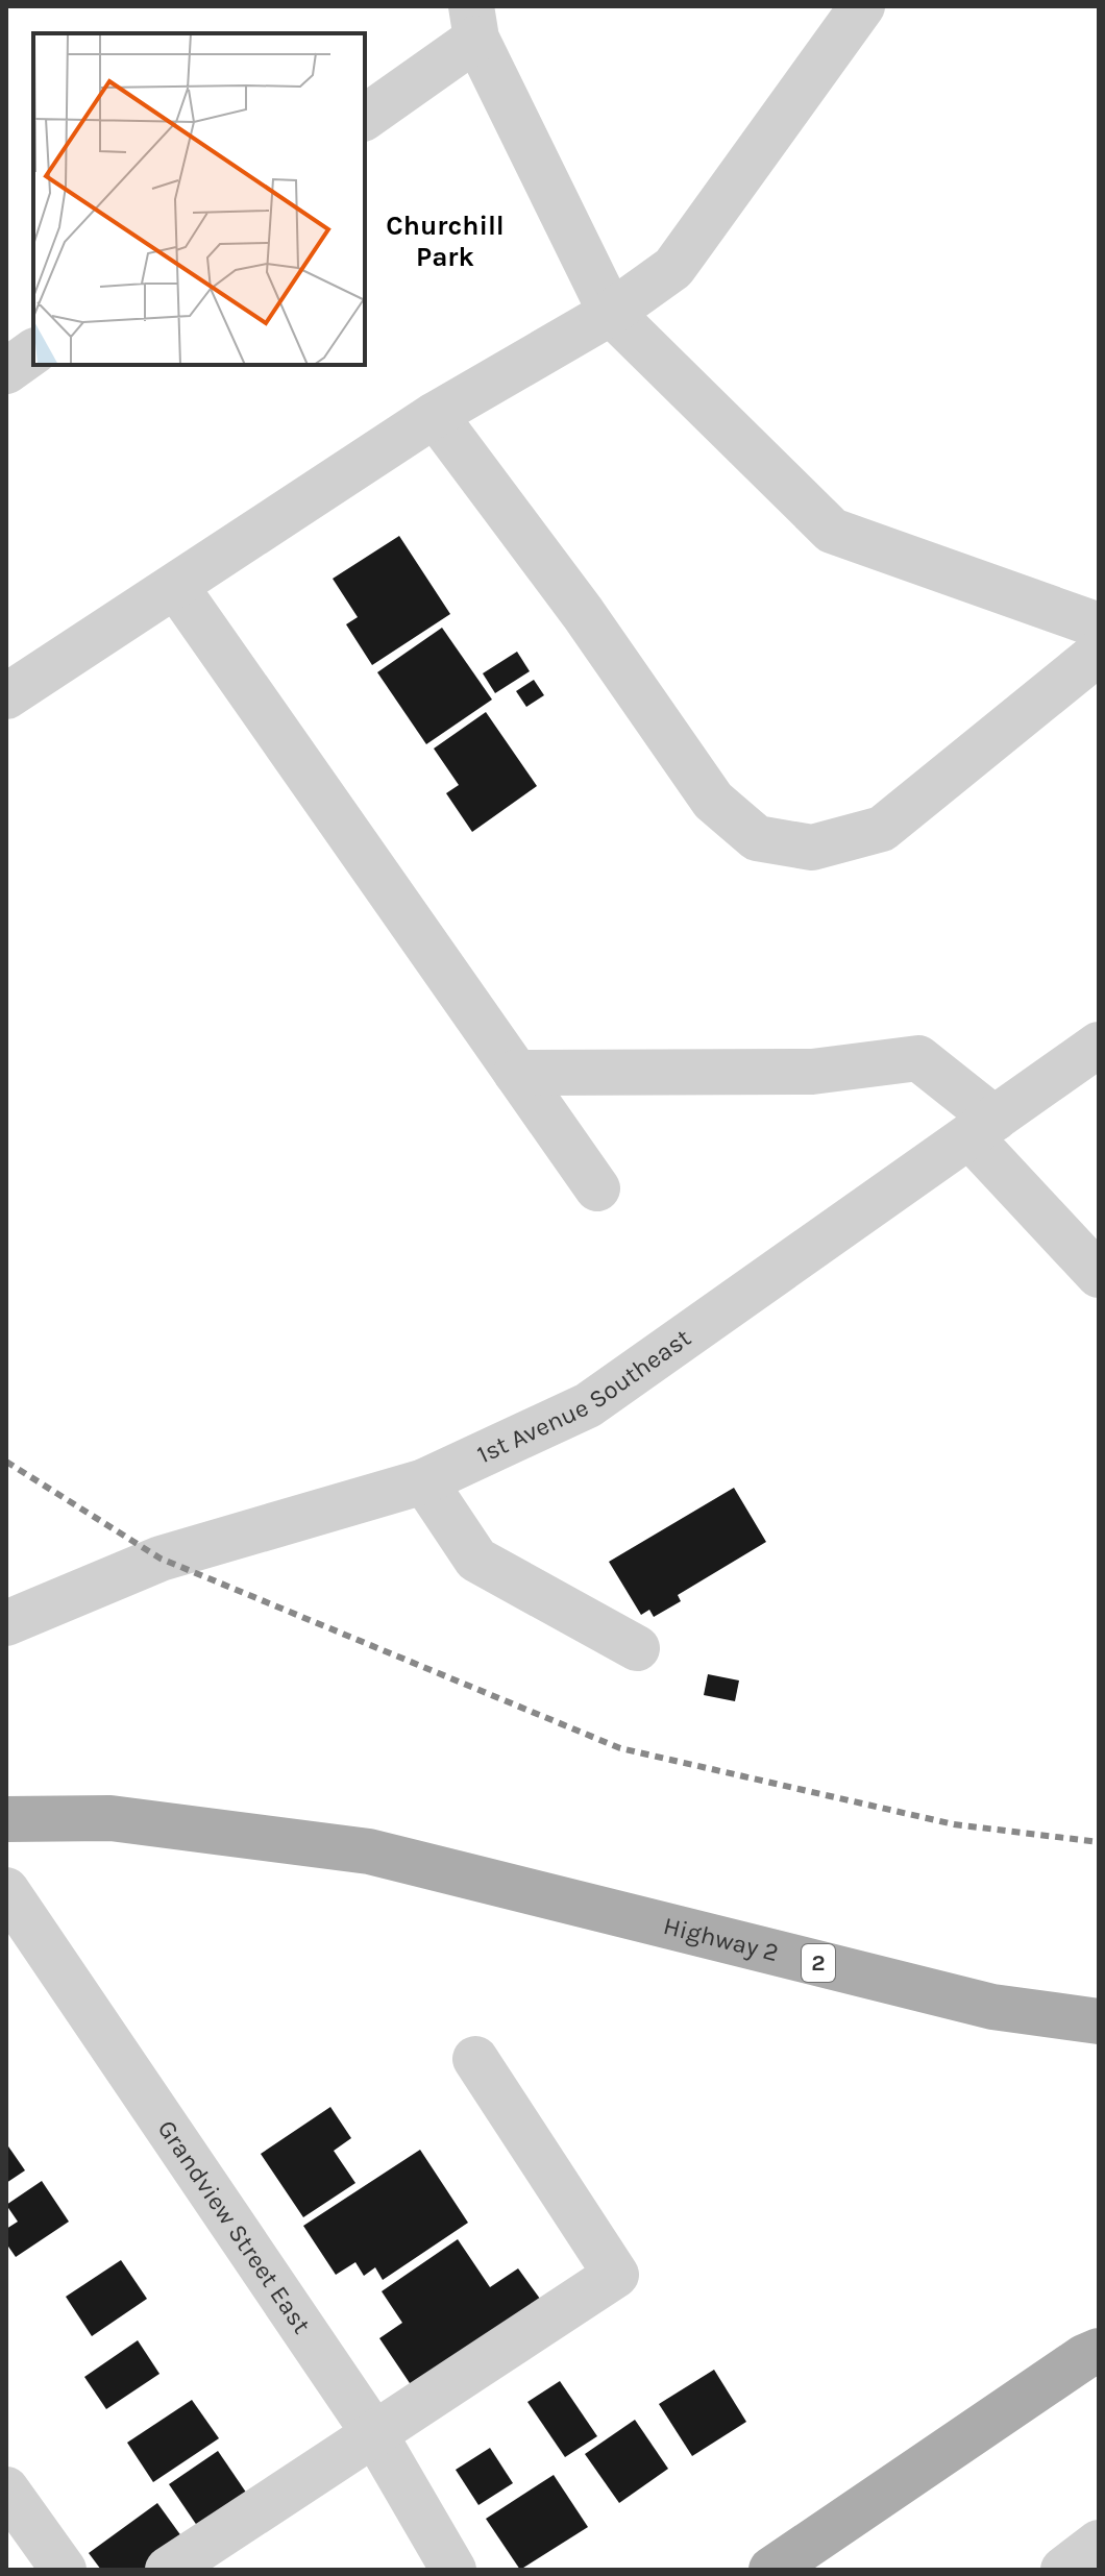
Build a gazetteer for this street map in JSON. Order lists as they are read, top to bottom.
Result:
{
  "streets": {
    "main road": ["Highway 2", "2"],
    "street": ["1st Avenue Southeast", "Grandview Street East"]
  },
  "districts": ["Churchill Park"]
}
